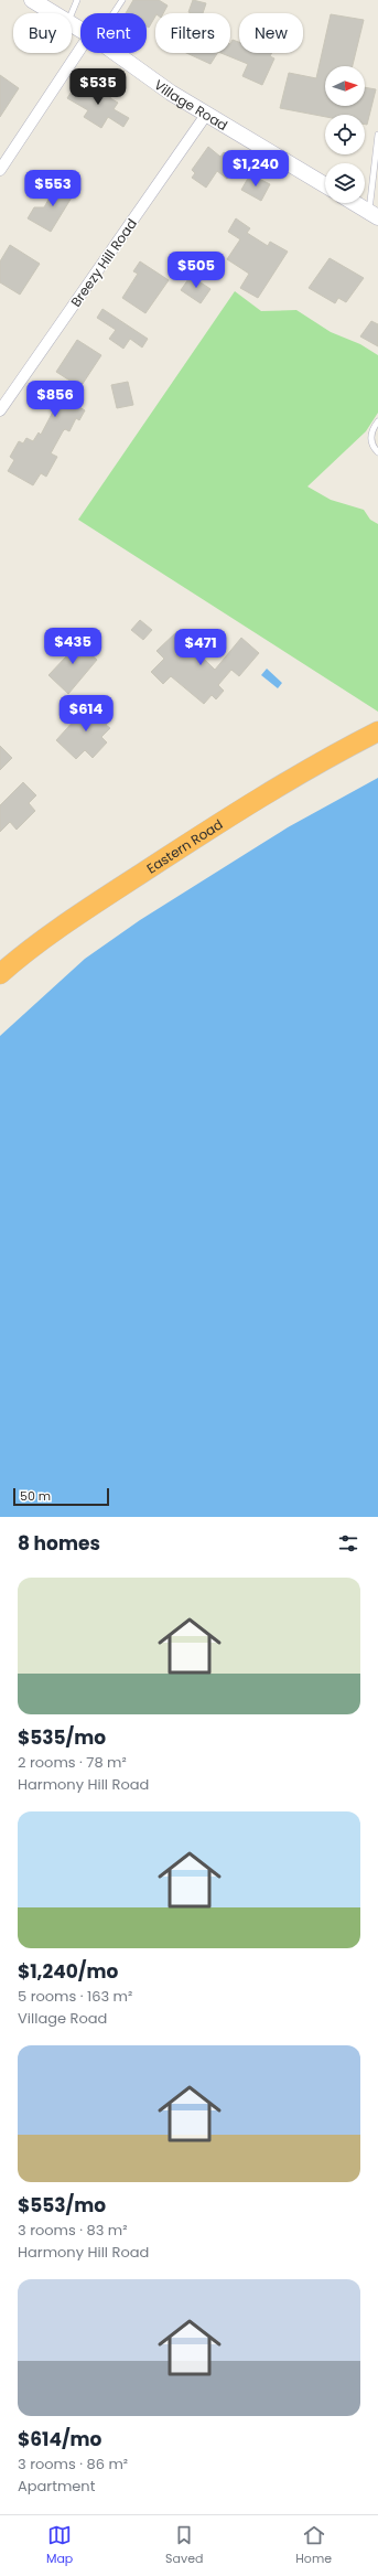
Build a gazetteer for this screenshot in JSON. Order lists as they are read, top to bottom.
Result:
{
  "streets": {
    "highway": ["Eastern Road"],
    "main road": ["Village Road"],
    "street": ["Breezy Hill Road"]
  },
  "crossings": [
    ["Village Road", "Breezy Hill Road"]
  ],
  "scale_bar": "50 m",
  "north": "right",
  "page": {
    "chip": [
      "Buy",
      "Rent",
      "Filters",
      "New"
    ],
    "price": [
      "$535",
      "$1,240",
      "$553",
      "$505",
      "$856",
      "$435",
      "$471",
      "$614"
    ],
    "scale": "50 m",
    "heading": "8 homes",
    "list": [
      {
        "name": "$535/mo",
        "note": "2 rooms · 78 m² · Harmony Hill Road"
      },
      {
        "name": "$1,240/mo",
        "note": "5 rooms · 163 m² · Village Road"
      },
      {
        "name": "$553/mo",
        "note": "3 rooms · 83 m² · Harmony Hill Road"
      },
      {
        "name": "$614/mo",
        "note": "3 rooms · 86 m² · Apartment"
      }
    ],
    "tabs": ["Map", "Saved", "Home"]
  }
}
